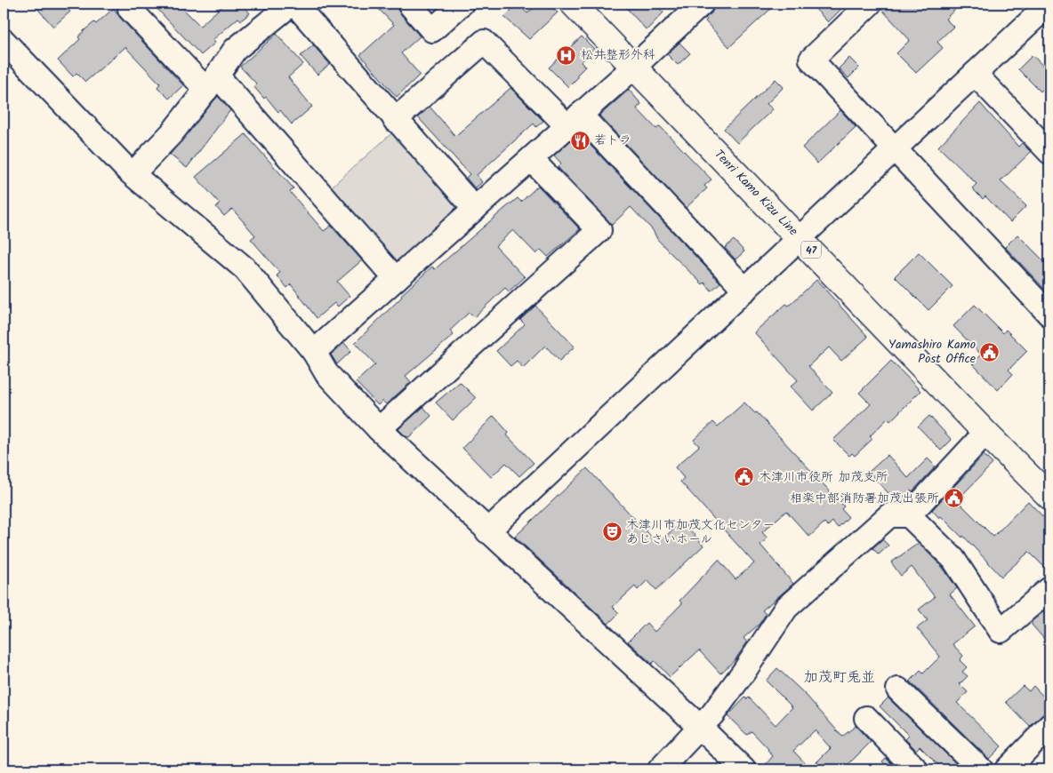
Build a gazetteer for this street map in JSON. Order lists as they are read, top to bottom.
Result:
{
  "streets": {
    "main road": ["Tenri Kamo Kizu Line", "47"]
  },
  "districts": ["加茂町兎並"],
  "places": {
    "hospital": ["松井整形外科"],
    "restaurant": ["若トラ"],
    "public building": ["Yamashiro Kamo Post Office", "木津川市役所 加茂支所", "相楽中部消防署加茂出張所"],
    "theatre": ["木津川市加茂文化センター あじさいホール"]
  }
}
